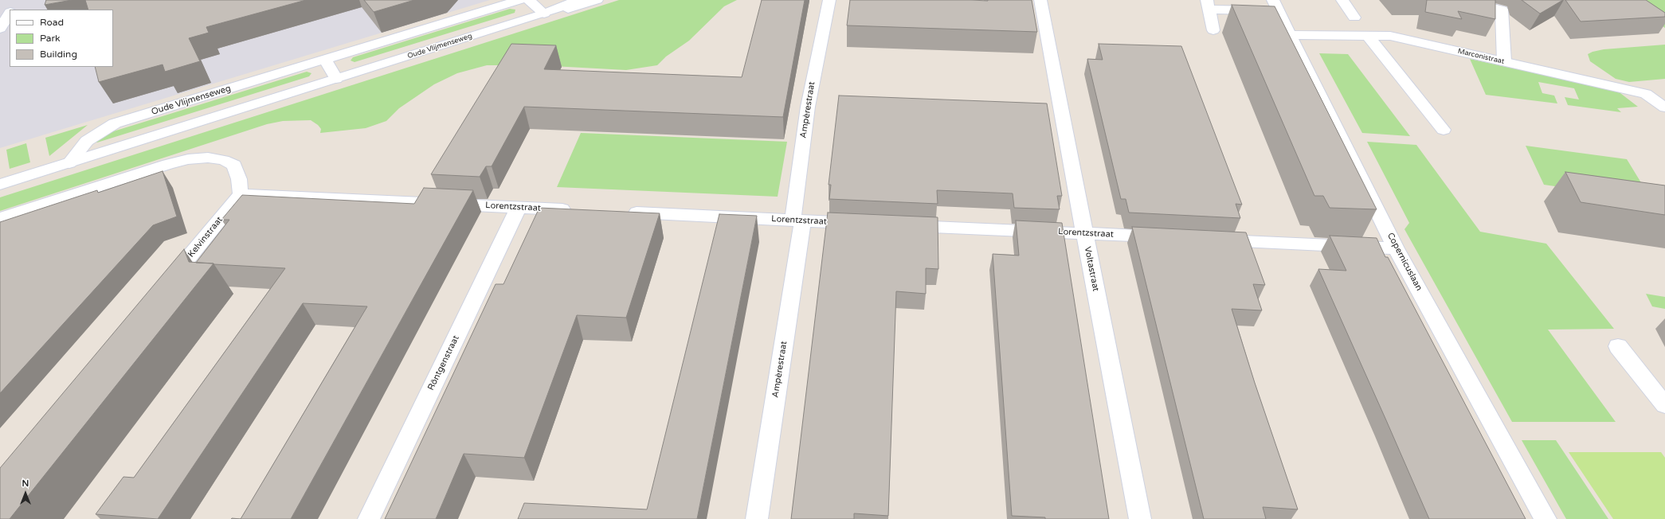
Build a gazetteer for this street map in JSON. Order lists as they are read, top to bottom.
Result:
{
  "streets": {
    "street": [
      "Oude Vlijmenseweg",
      "Marconistraat",
      "Ampèrestraat",
      "Lorentzstraat",
      "Kelvinstraat",
      "Copernicuslaan",
      "Voltastraat",
      "Röntgenstraat"
    ]
  },
  "crossings": [
    ["Marconistraat", "Copernicuslaan"],
    ["Ampèrestraat", "Lorentzstraat"],
    ["Lorentzstraat", "Kelvinstraat"],
    ["Lorentzstraat", "Voltastraat"],
    ["Lorentzstraat", "Röntgenstraat"]
  ],
  "legend": ["Road", "Park", "Building"],
  "north": "top"
}
